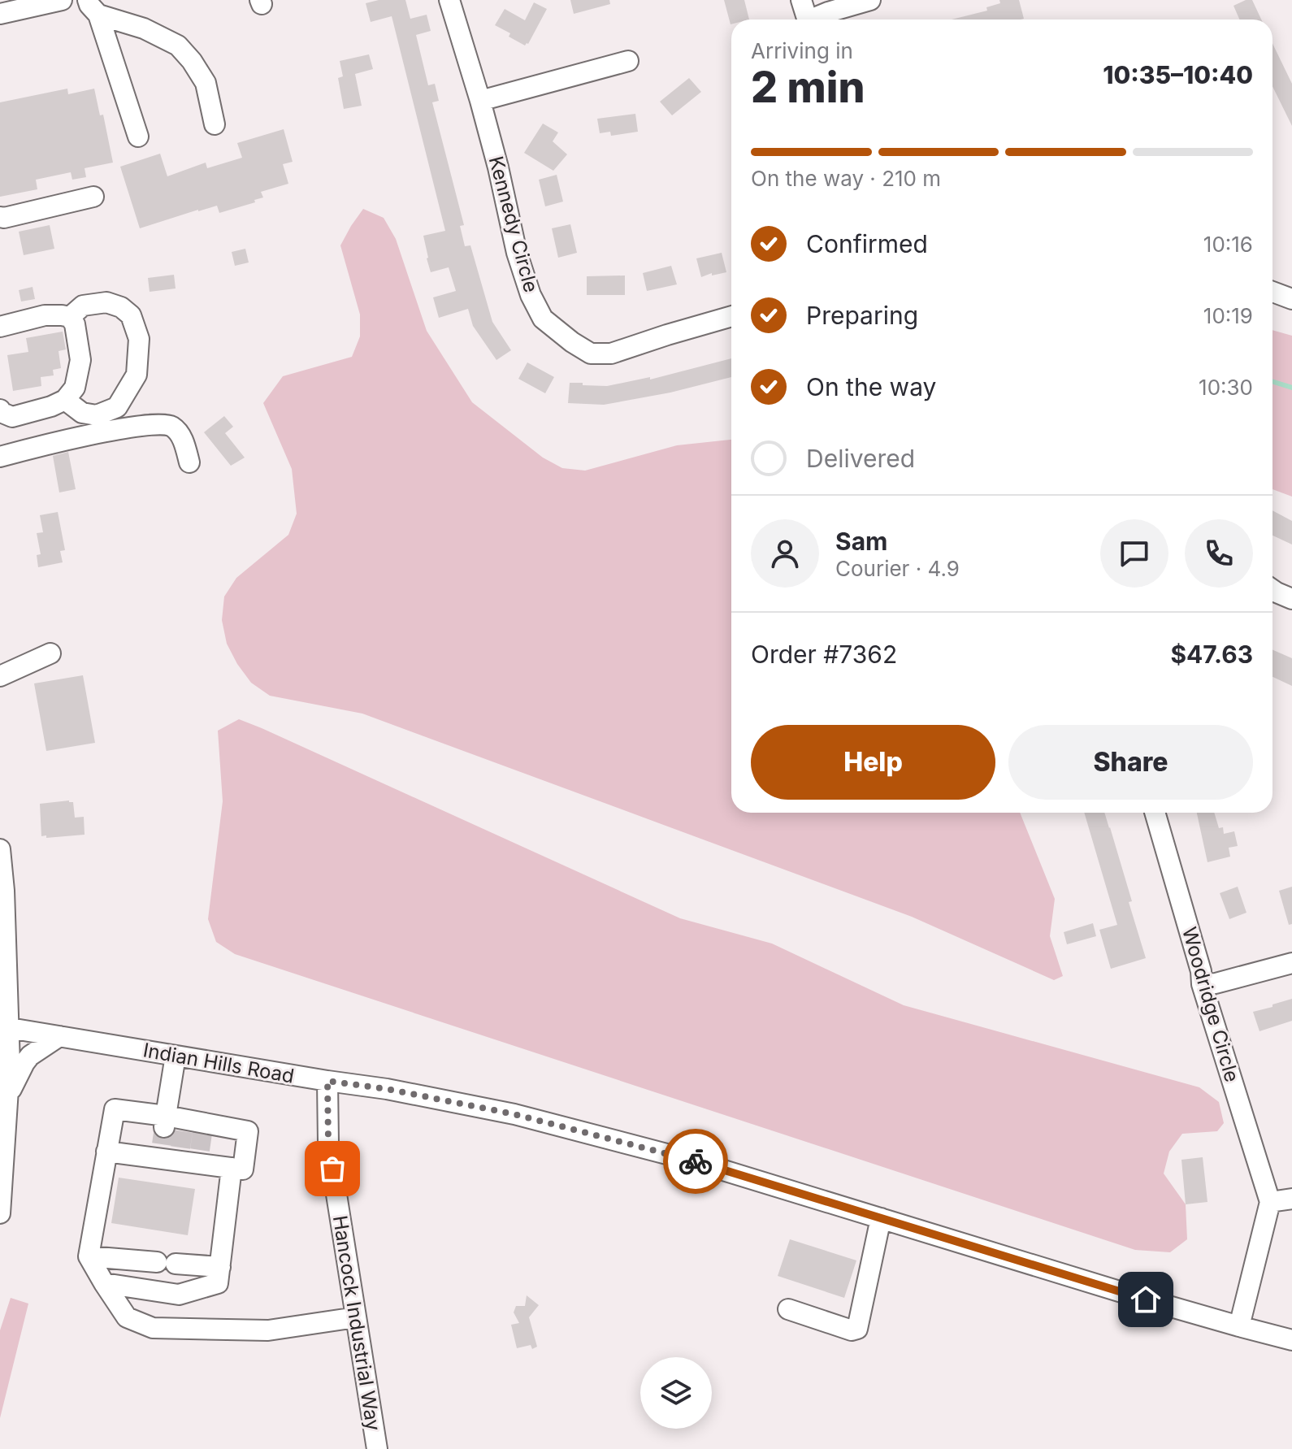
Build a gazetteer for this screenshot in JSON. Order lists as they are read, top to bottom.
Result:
{
  "streets": {
    "street": [
      "Kennedy Circle",
      "Woodridge Circle",
      "Indian Hills Road",
      "Hancock Industrial Way"
    ]
  },
  "crossings": [
    ["Indian Hills Road", "Hancock Industrial Way"]
  ],
  "page": {
    "heading": ["2 min", "Arriving in", "10:35–10:40"],
    "panel": [
      "Sam",
      "Courier · 4.9",
      "Order #7362",
      "$47.63"
    ],
    "bar": "On the way · 210 m",
    "list": [
      ["Confirmed", "10:16"],
      ["Preparing", "10:19"],
      ["On the way", "10:30"],
      "Delivered"
    ],
    "buttons": ["Help", "Share"]
  }
}
